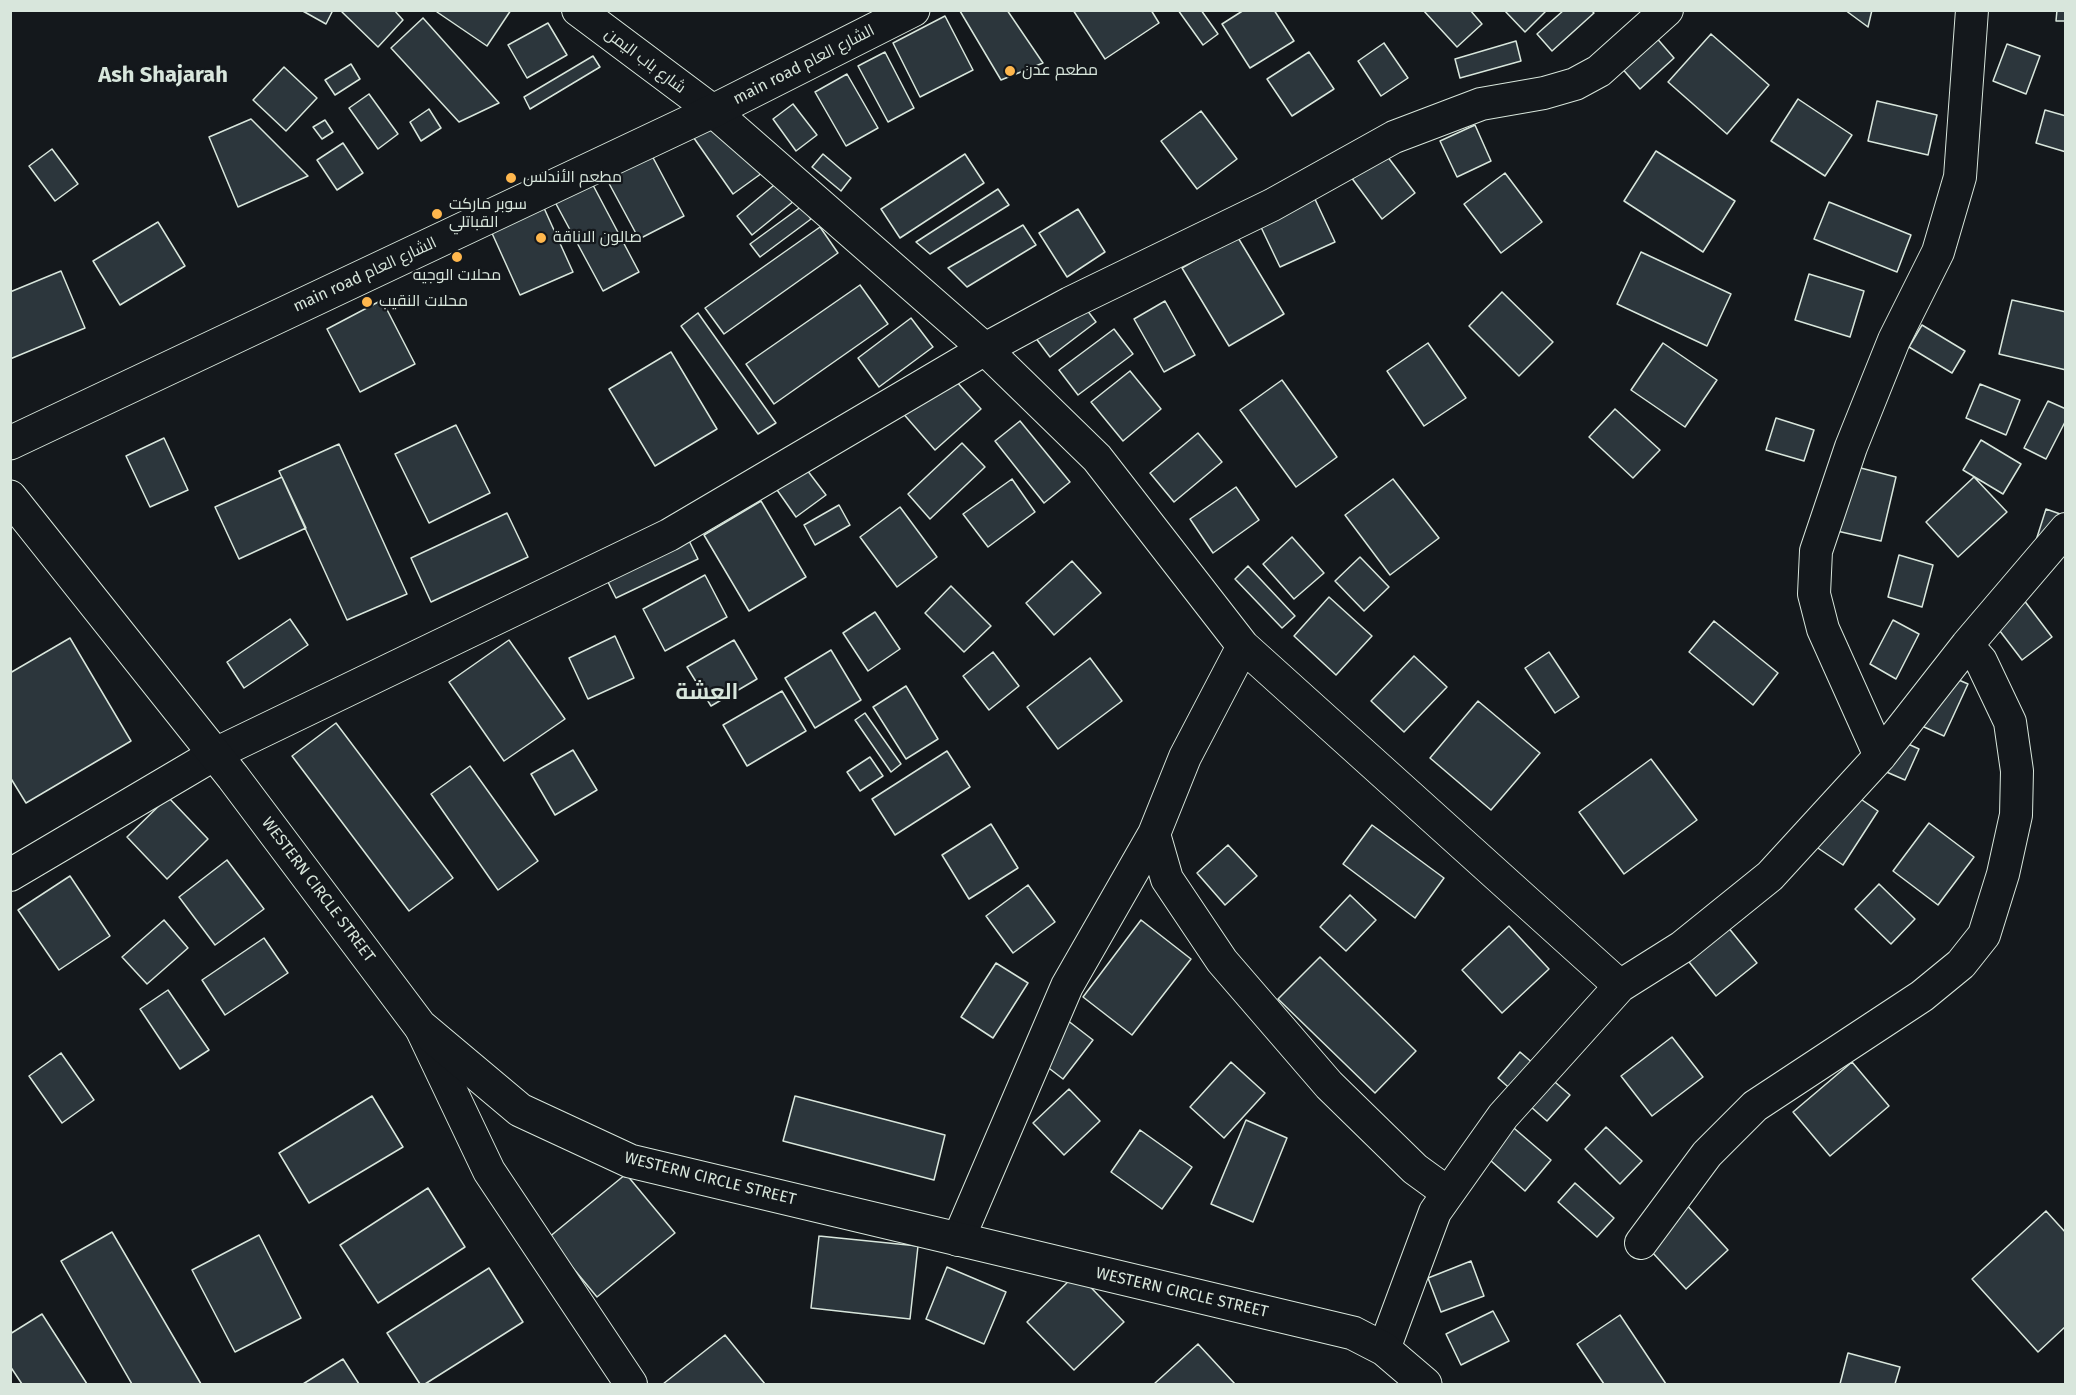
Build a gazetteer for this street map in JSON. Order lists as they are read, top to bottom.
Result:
{
  "streets": {
    "street": ["شارع باب اليمن", "main road الشارع العام", "WESTERN CIRCLE STREET"]
  },
  "crossings": [
    ["شارع باب اليمن", "main road الشارع العام"]
  ],
  "districts": ["Ash Shajarah", "العشة"],
  "places": [
    "مطعم عدن",
    "مطعم الأندلس",
    "سوبر ماركت القباتلي",
    "صالون الاناقة",
    "محلات الوجيه",
    "محلات النقيب"
  ]
}
